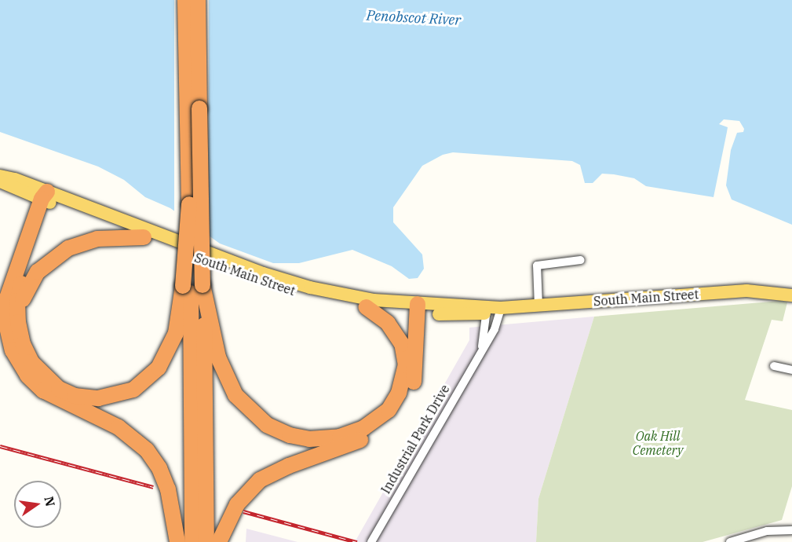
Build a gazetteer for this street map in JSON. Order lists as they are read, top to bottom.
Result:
{
  "streets": {
    "main road": ["South Main Street"],
    "street": ["Industrial Park Drive"]
  },
  "crossings": [
    ["South Main Street", "Industrial Park Drive"]
  ],
  "water": ["Penobscot River"],
  "parks": ["Oak Hill Cemetery"],
  "north": "right"
}
